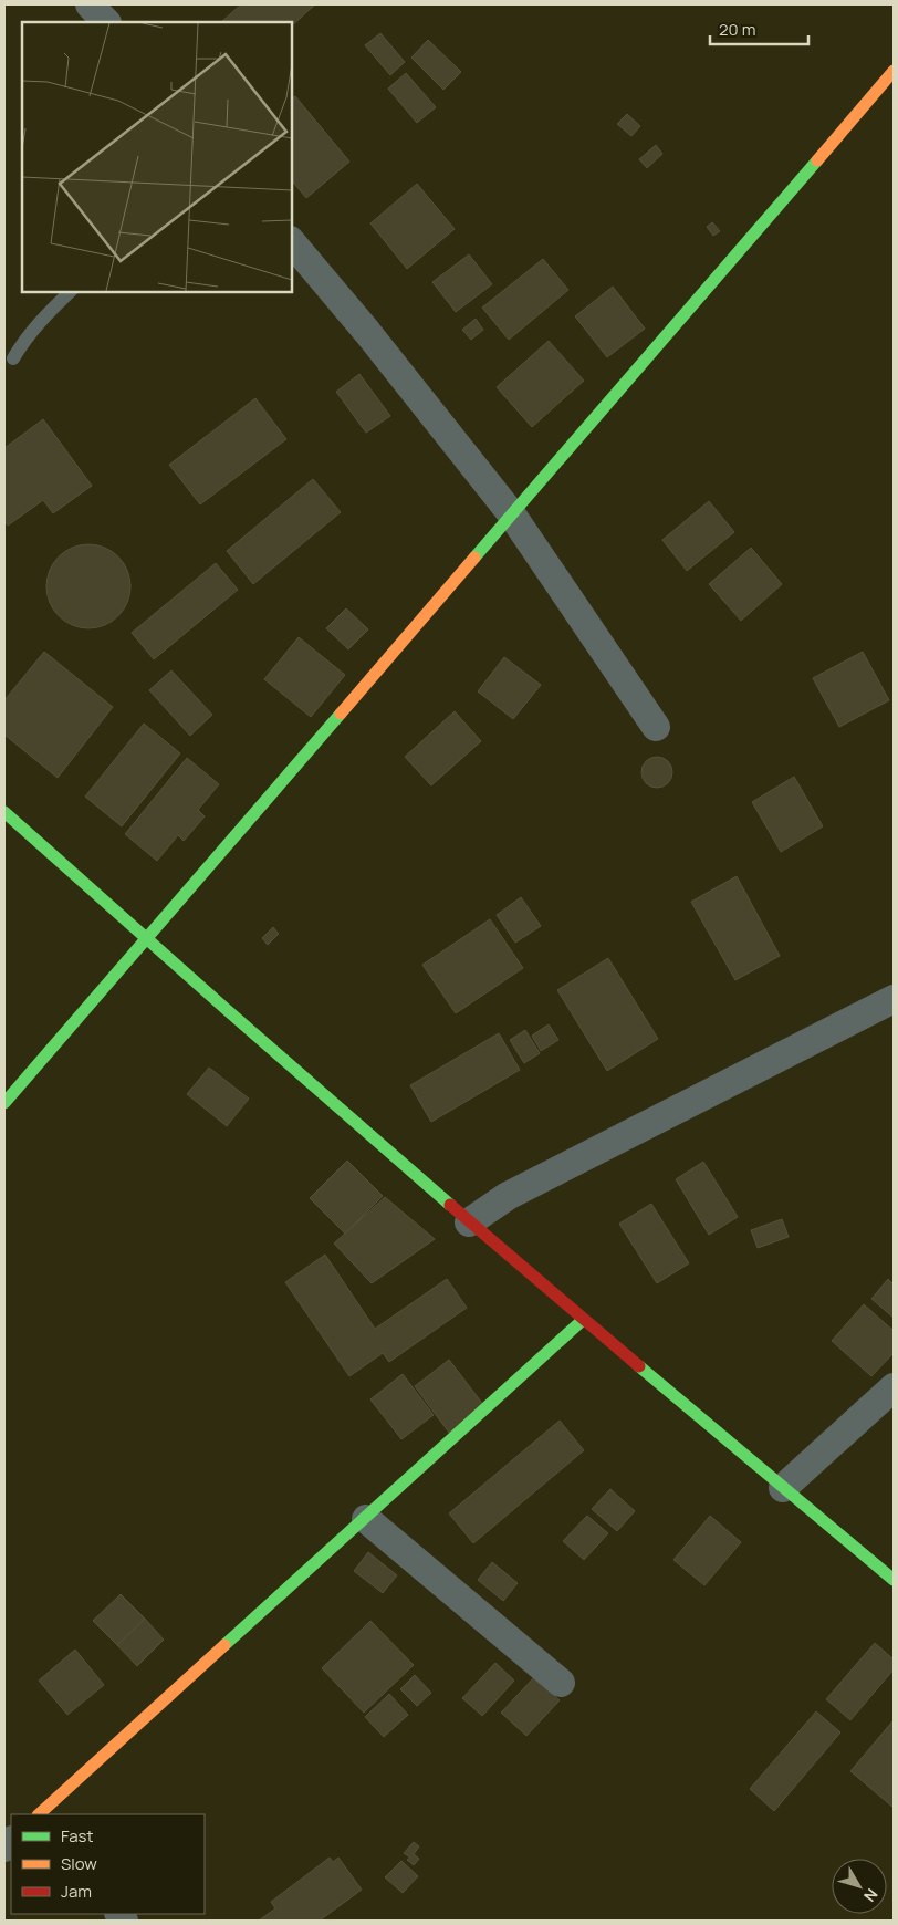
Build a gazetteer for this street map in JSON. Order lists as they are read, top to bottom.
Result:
{
  "legend": ["Fast", "Slow", "Jam"],
  "scale_bar": "20 m",
  "north": "bottom right"
}
